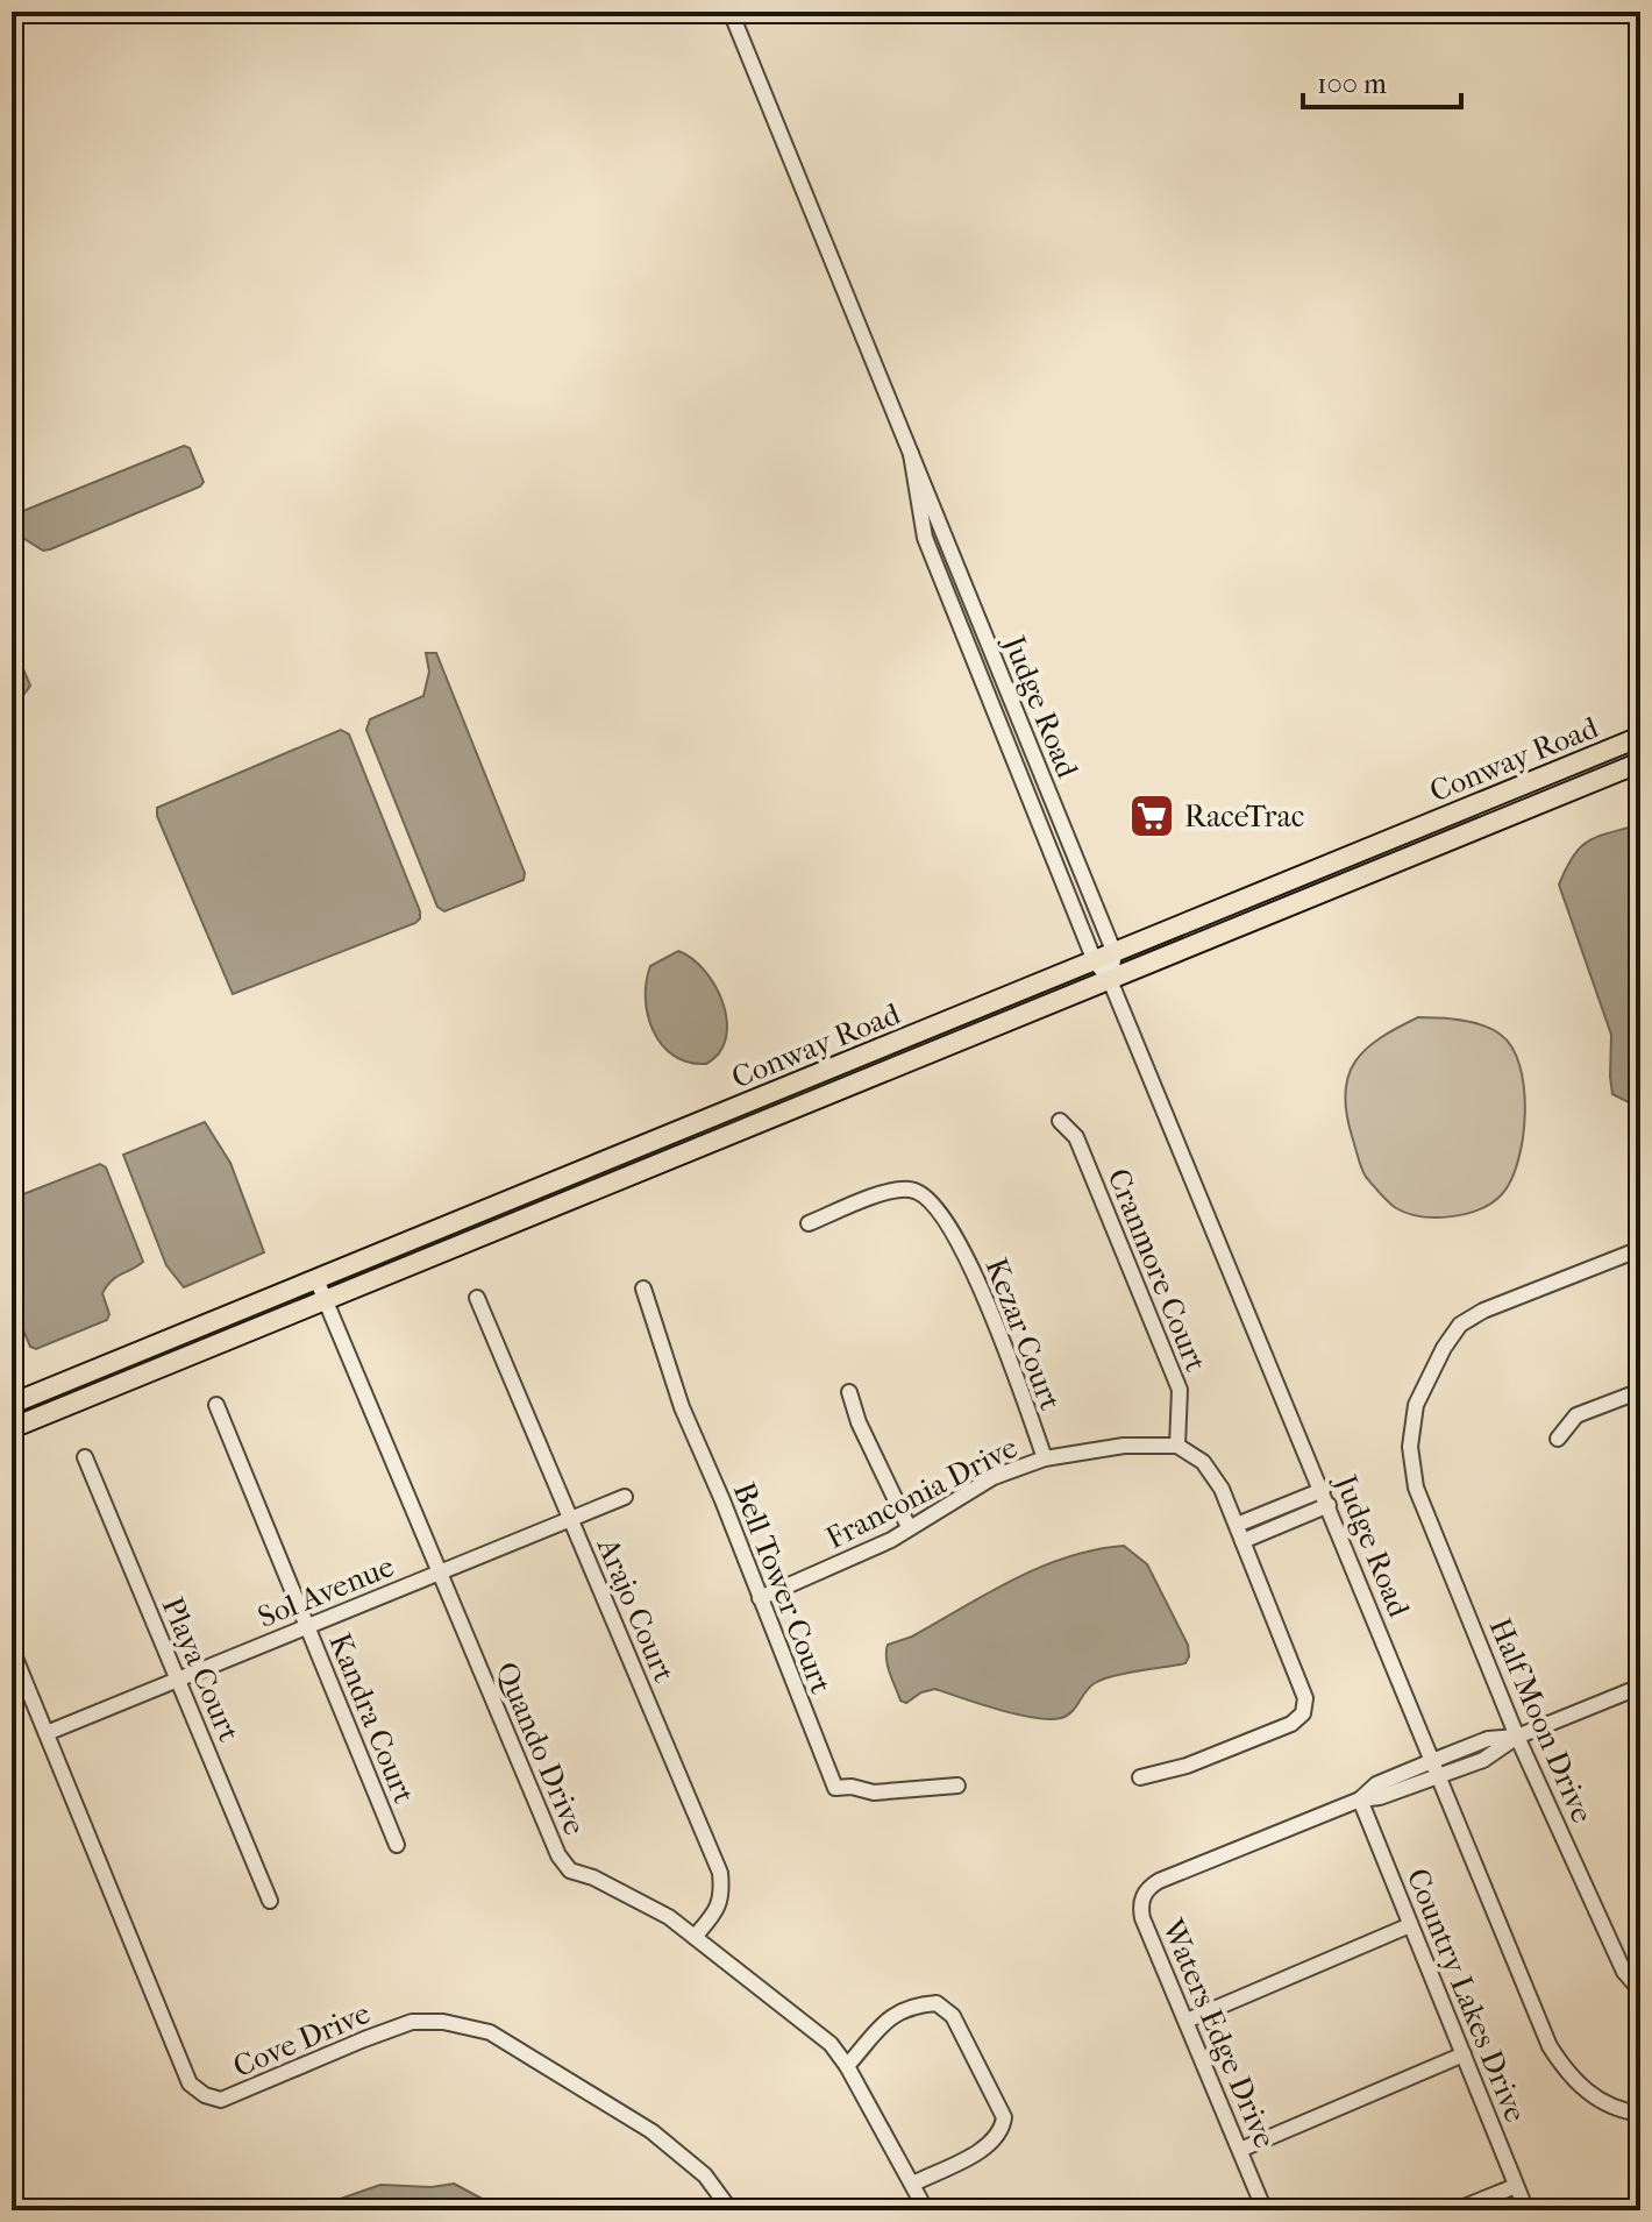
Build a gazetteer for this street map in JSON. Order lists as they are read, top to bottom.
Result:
{
  "streets": {
    "main road": ["Conway Road"],
    "street": [
      "Judge Road",
      "Cranmore Court",
      "Kezar Court",
      "Franconia Drive",
      "Bell Tower Court",
      "Sol Avenue",
      "Arajo Court",
      "Playa Court",
      "Kandra Court",
      "Half Moon Drive",
      "Quando Drive",
      "Country Lakes Drive",
      "Waters Edge Drive",
      "Cove Drive"
    ]
  },
  "crossings": [
    ["Judge Road", "Conway Road"],
    ["Conway Road", "Quando Drive"],
    ["Cranmore Court", "Franconia Drive"],
    ["Kezar Court", "Franconia Drive"],
    ["Franconia Drive", "Bell Tower Court"],
    ["Sol Avenue", "Arajo Court"],
    ["Sol Avenue", "Playa Court"],
    ["Sol Avenue", "Kandra Court"],
    ["Sol Avenue", "Quando Drive"],
    ["Sol Avenue", "Cove Drive"],
    ["Arajo Court", "Quando Drive"],
    ["Country Lakes Drive", "Waters Edge Drive"]
  ],
  "places": {
    "supermarket": ["RaceTrac"]
  },
  "scale_bar": "100 m"
}
